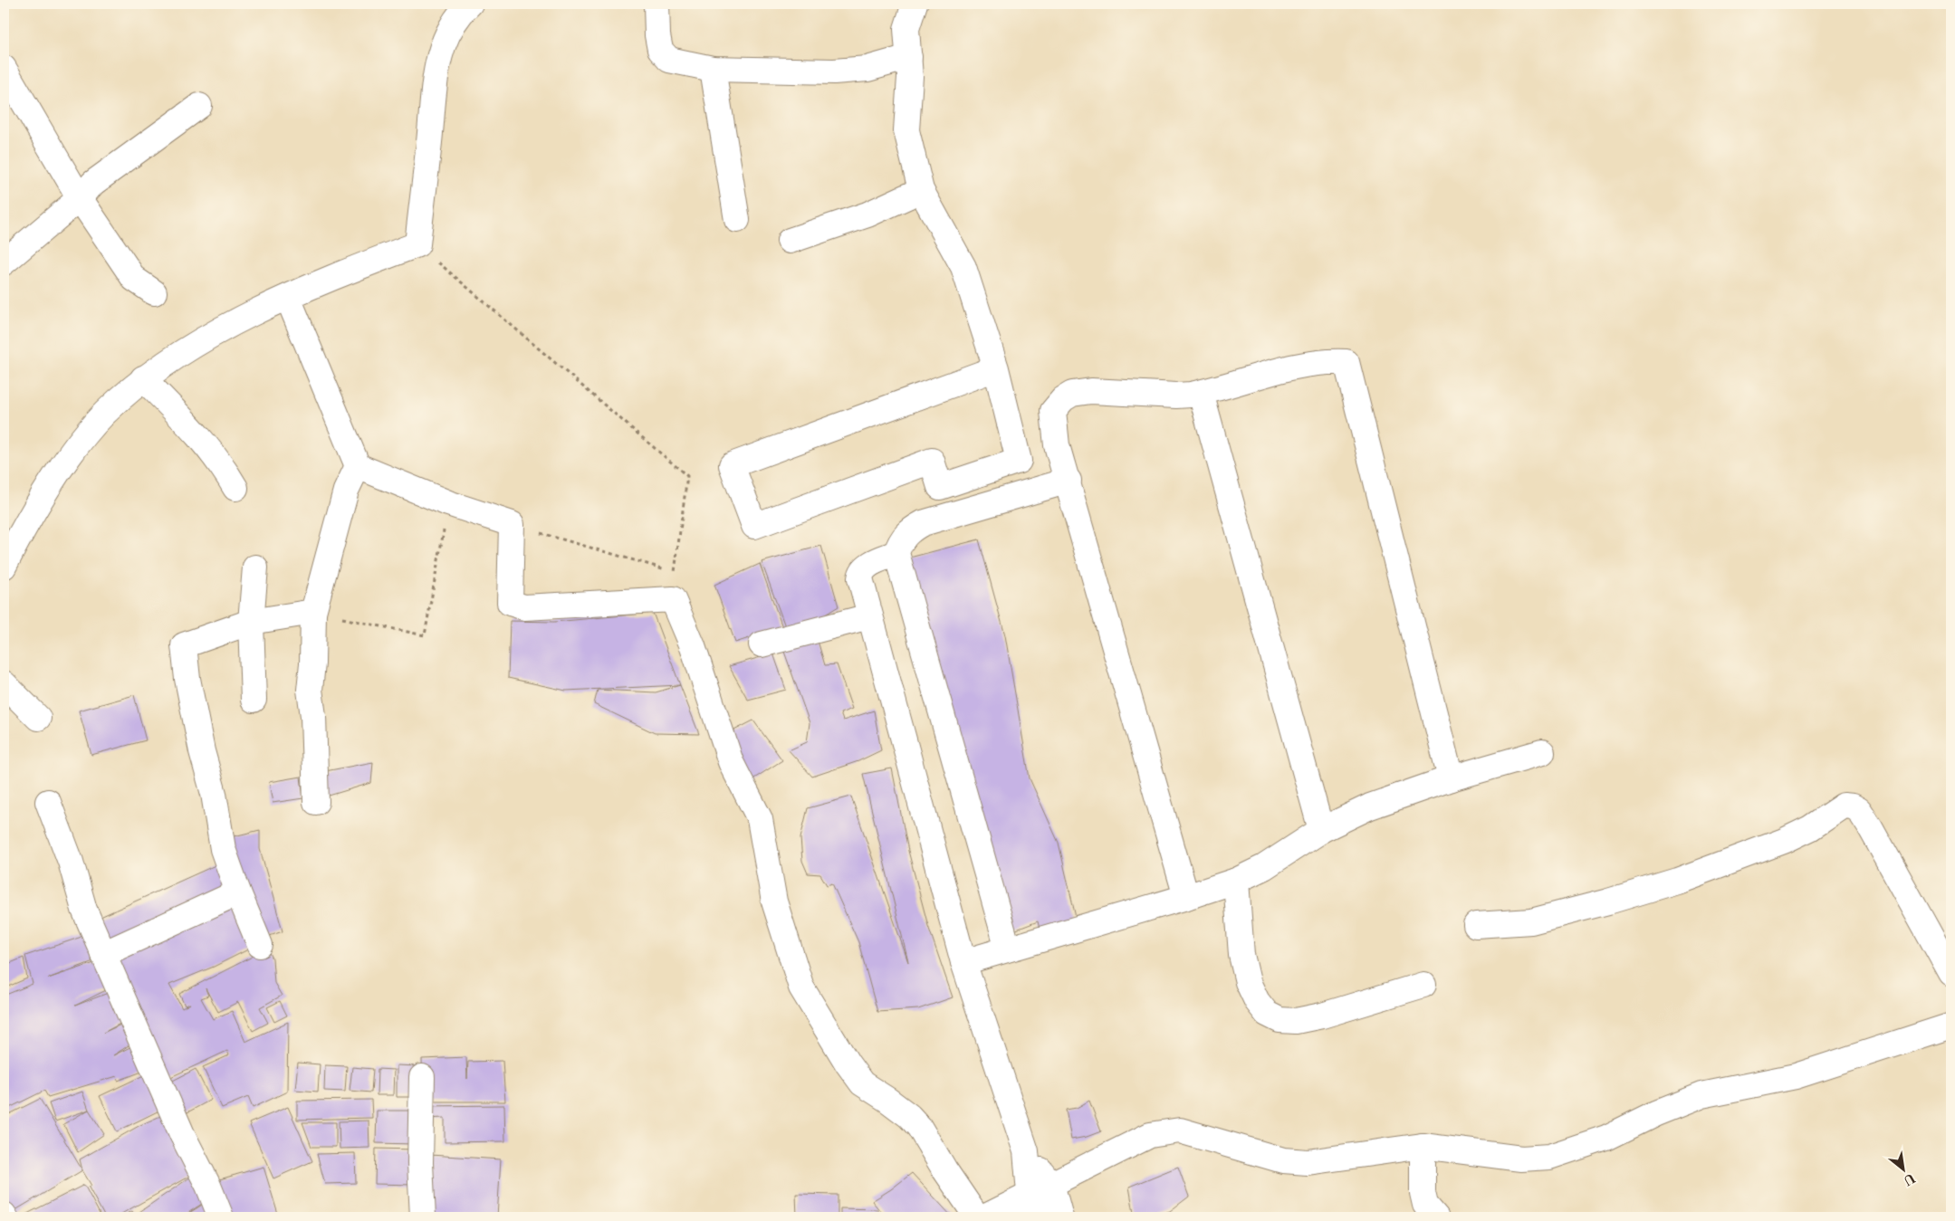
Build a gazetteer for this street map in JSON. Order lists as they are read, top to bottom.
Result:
{
  "north": "bottom right"
}
